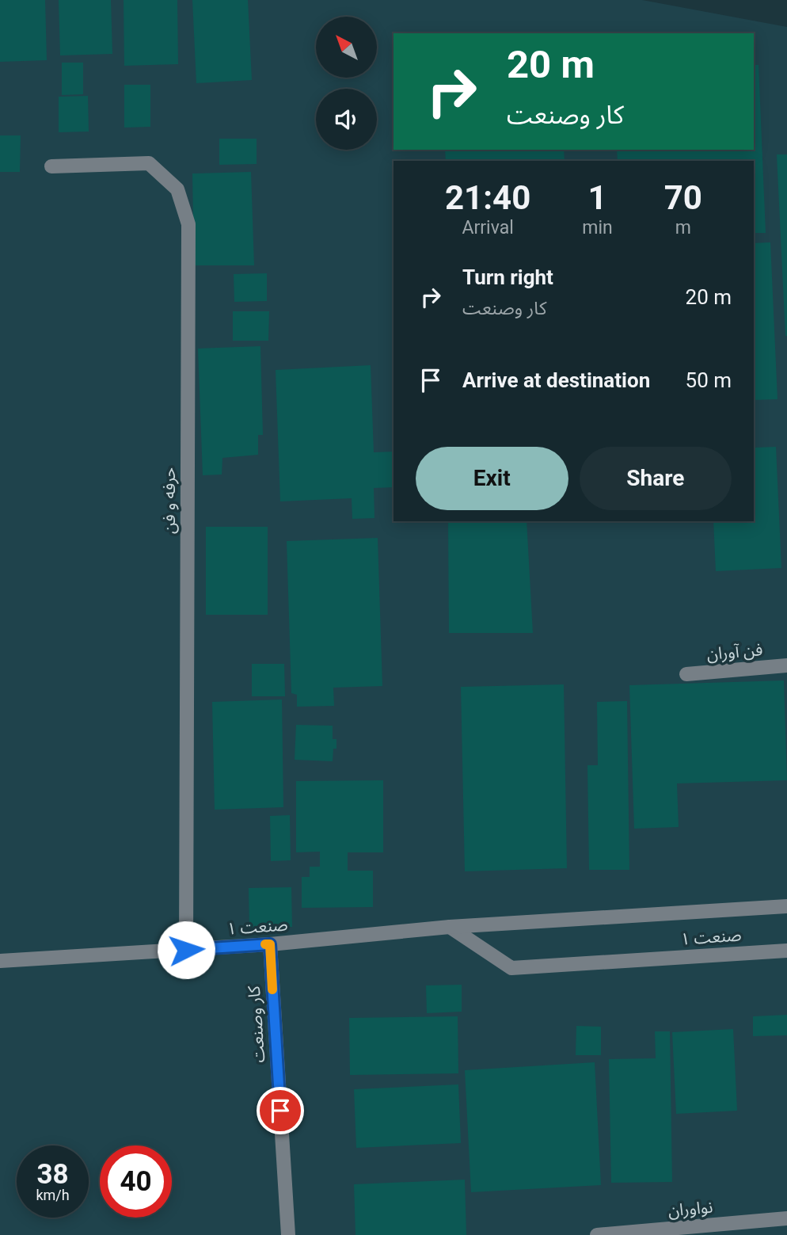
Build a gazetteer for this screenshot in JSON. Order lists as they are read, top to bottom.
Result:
{
  "streets": {
    "street": [
      "حرفه و فن",
      "فن آوران",
      "صنعت ۱",
      "کار وصنعت",
      "نواوران"
    ]
  },
  "crossings": [
    ["حرفه و فن", "صنعت ۱"],
    ["صنعت ۱", "کار وصنعت"]
  ],
  "north": "top left",
  "page": {
    "turn": ["20 m", "کار وصنعت"],
    "eta": [
      "21:40",
      "Arrival",
      "1",
      "min",
      "70",
      "m"
    ],
    "list": [
      {
        "name": "Turn right",
        "note": "کار وصنعت",
        "value": "20 m"
      },
      {
        "name": "Arrive at destination",
        "value": "50 m"
      }
    ],
    "buttons": ["Exit", "Share"],
    "speed": "38 km/h",
    "limit": "40"
  }
}
